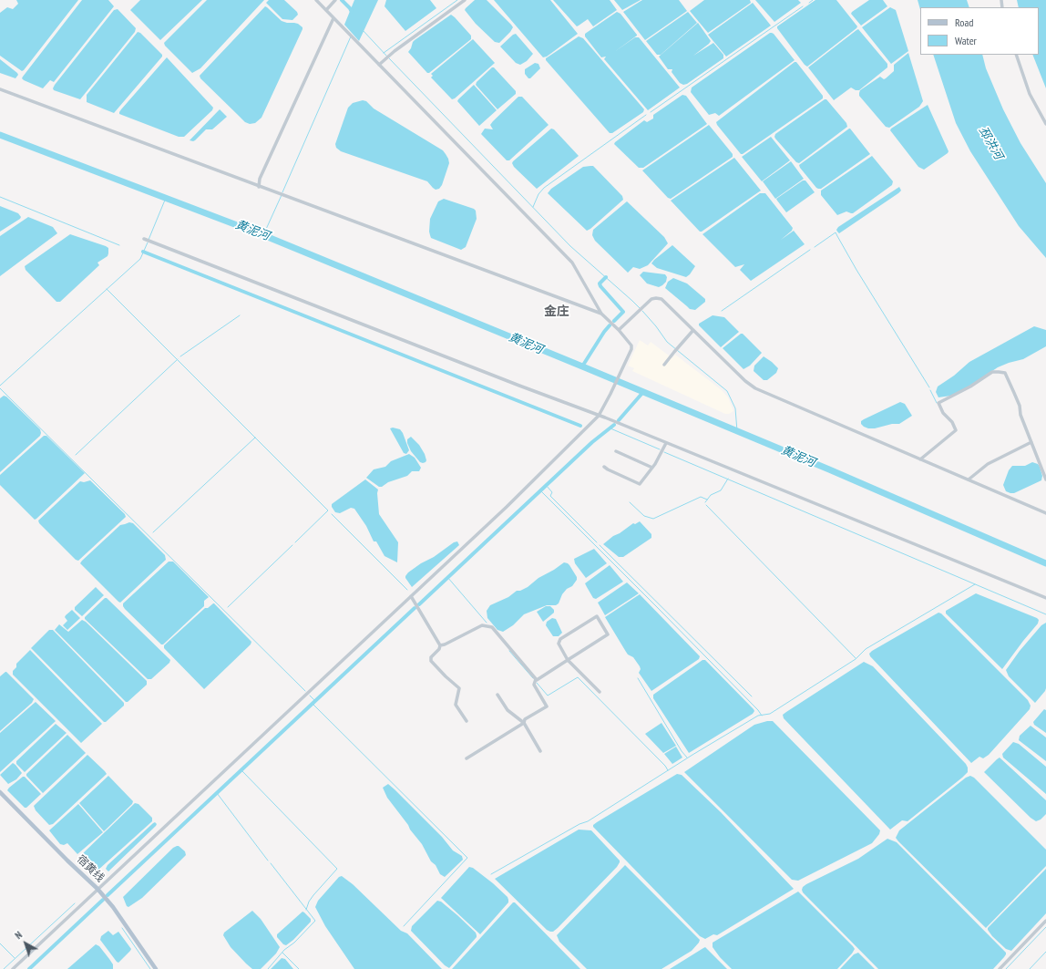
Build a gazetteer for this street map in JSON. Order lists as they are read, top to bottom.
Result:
{
  "streets": {
    "main road": ["宿黄线"]
  },
  "districts": ["金庄"],
  "water": ["邳洪河", "黄泥河"],
  "legend": ["Road", "Water"],
  "north": "top left"
}
